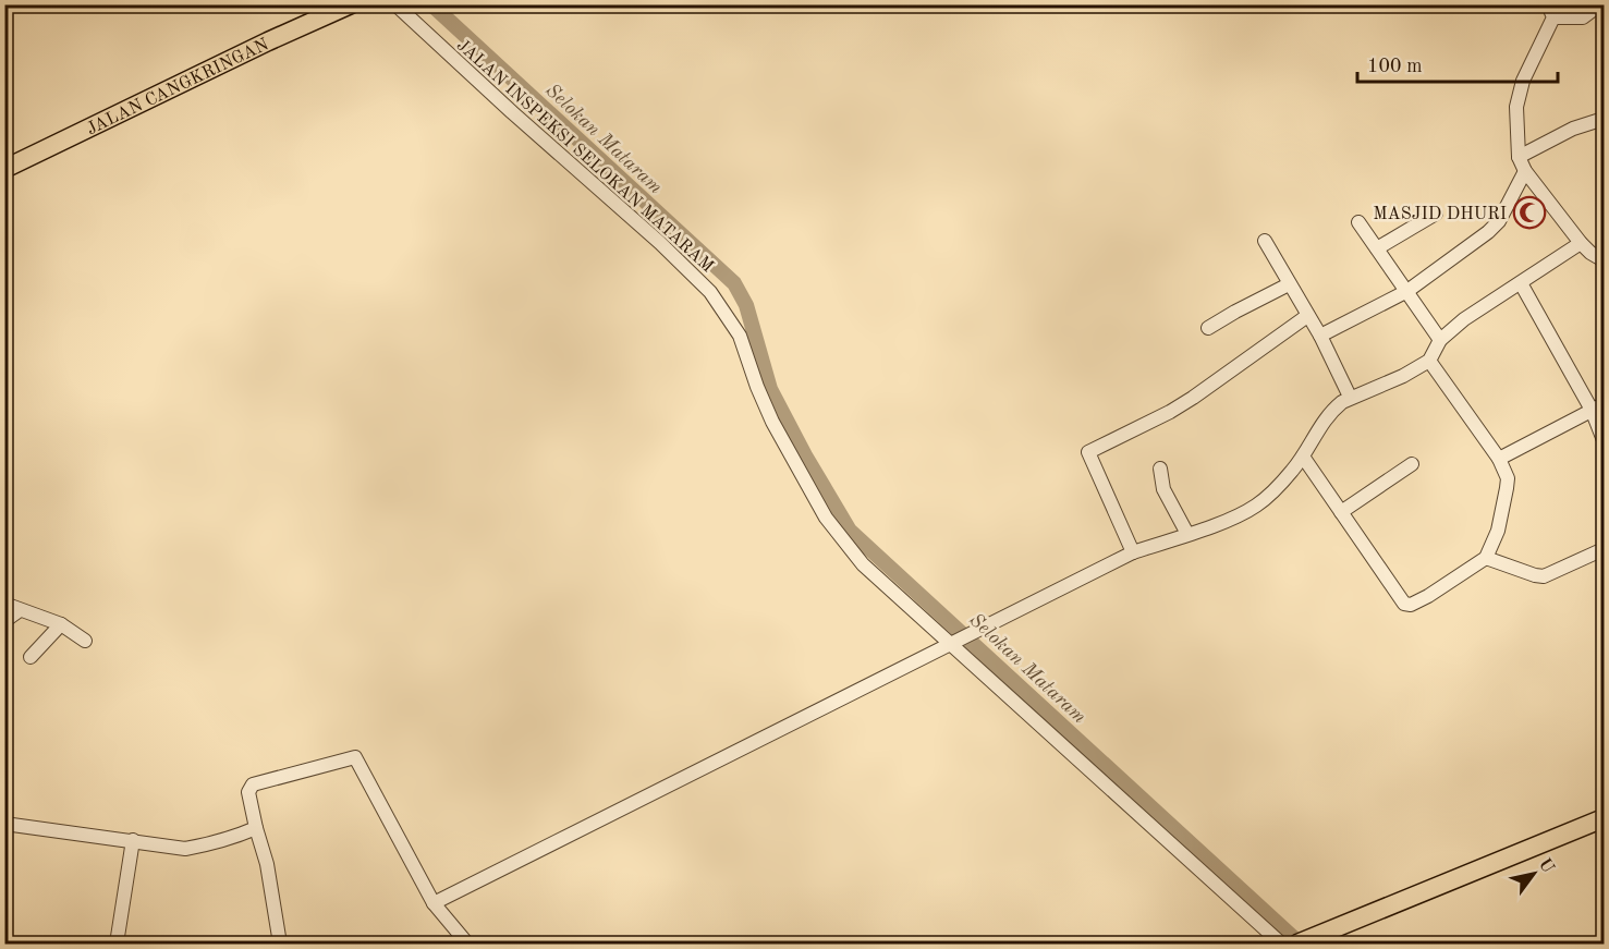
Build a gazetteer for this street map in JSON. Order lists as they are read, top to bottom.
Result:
{
  "streets": {
    "main road": ["JALAN CANGKRINGAN"],
    "street": ["JALAN INSPEKSI SELOKAN MATARAM"]
  },
  "water": ["Selokan Mataram"],
  "places": {
    "mosque": ["MASJID DHURI"]
  },
  "scale_bar": "100 m",
  "north": "top right"
}
